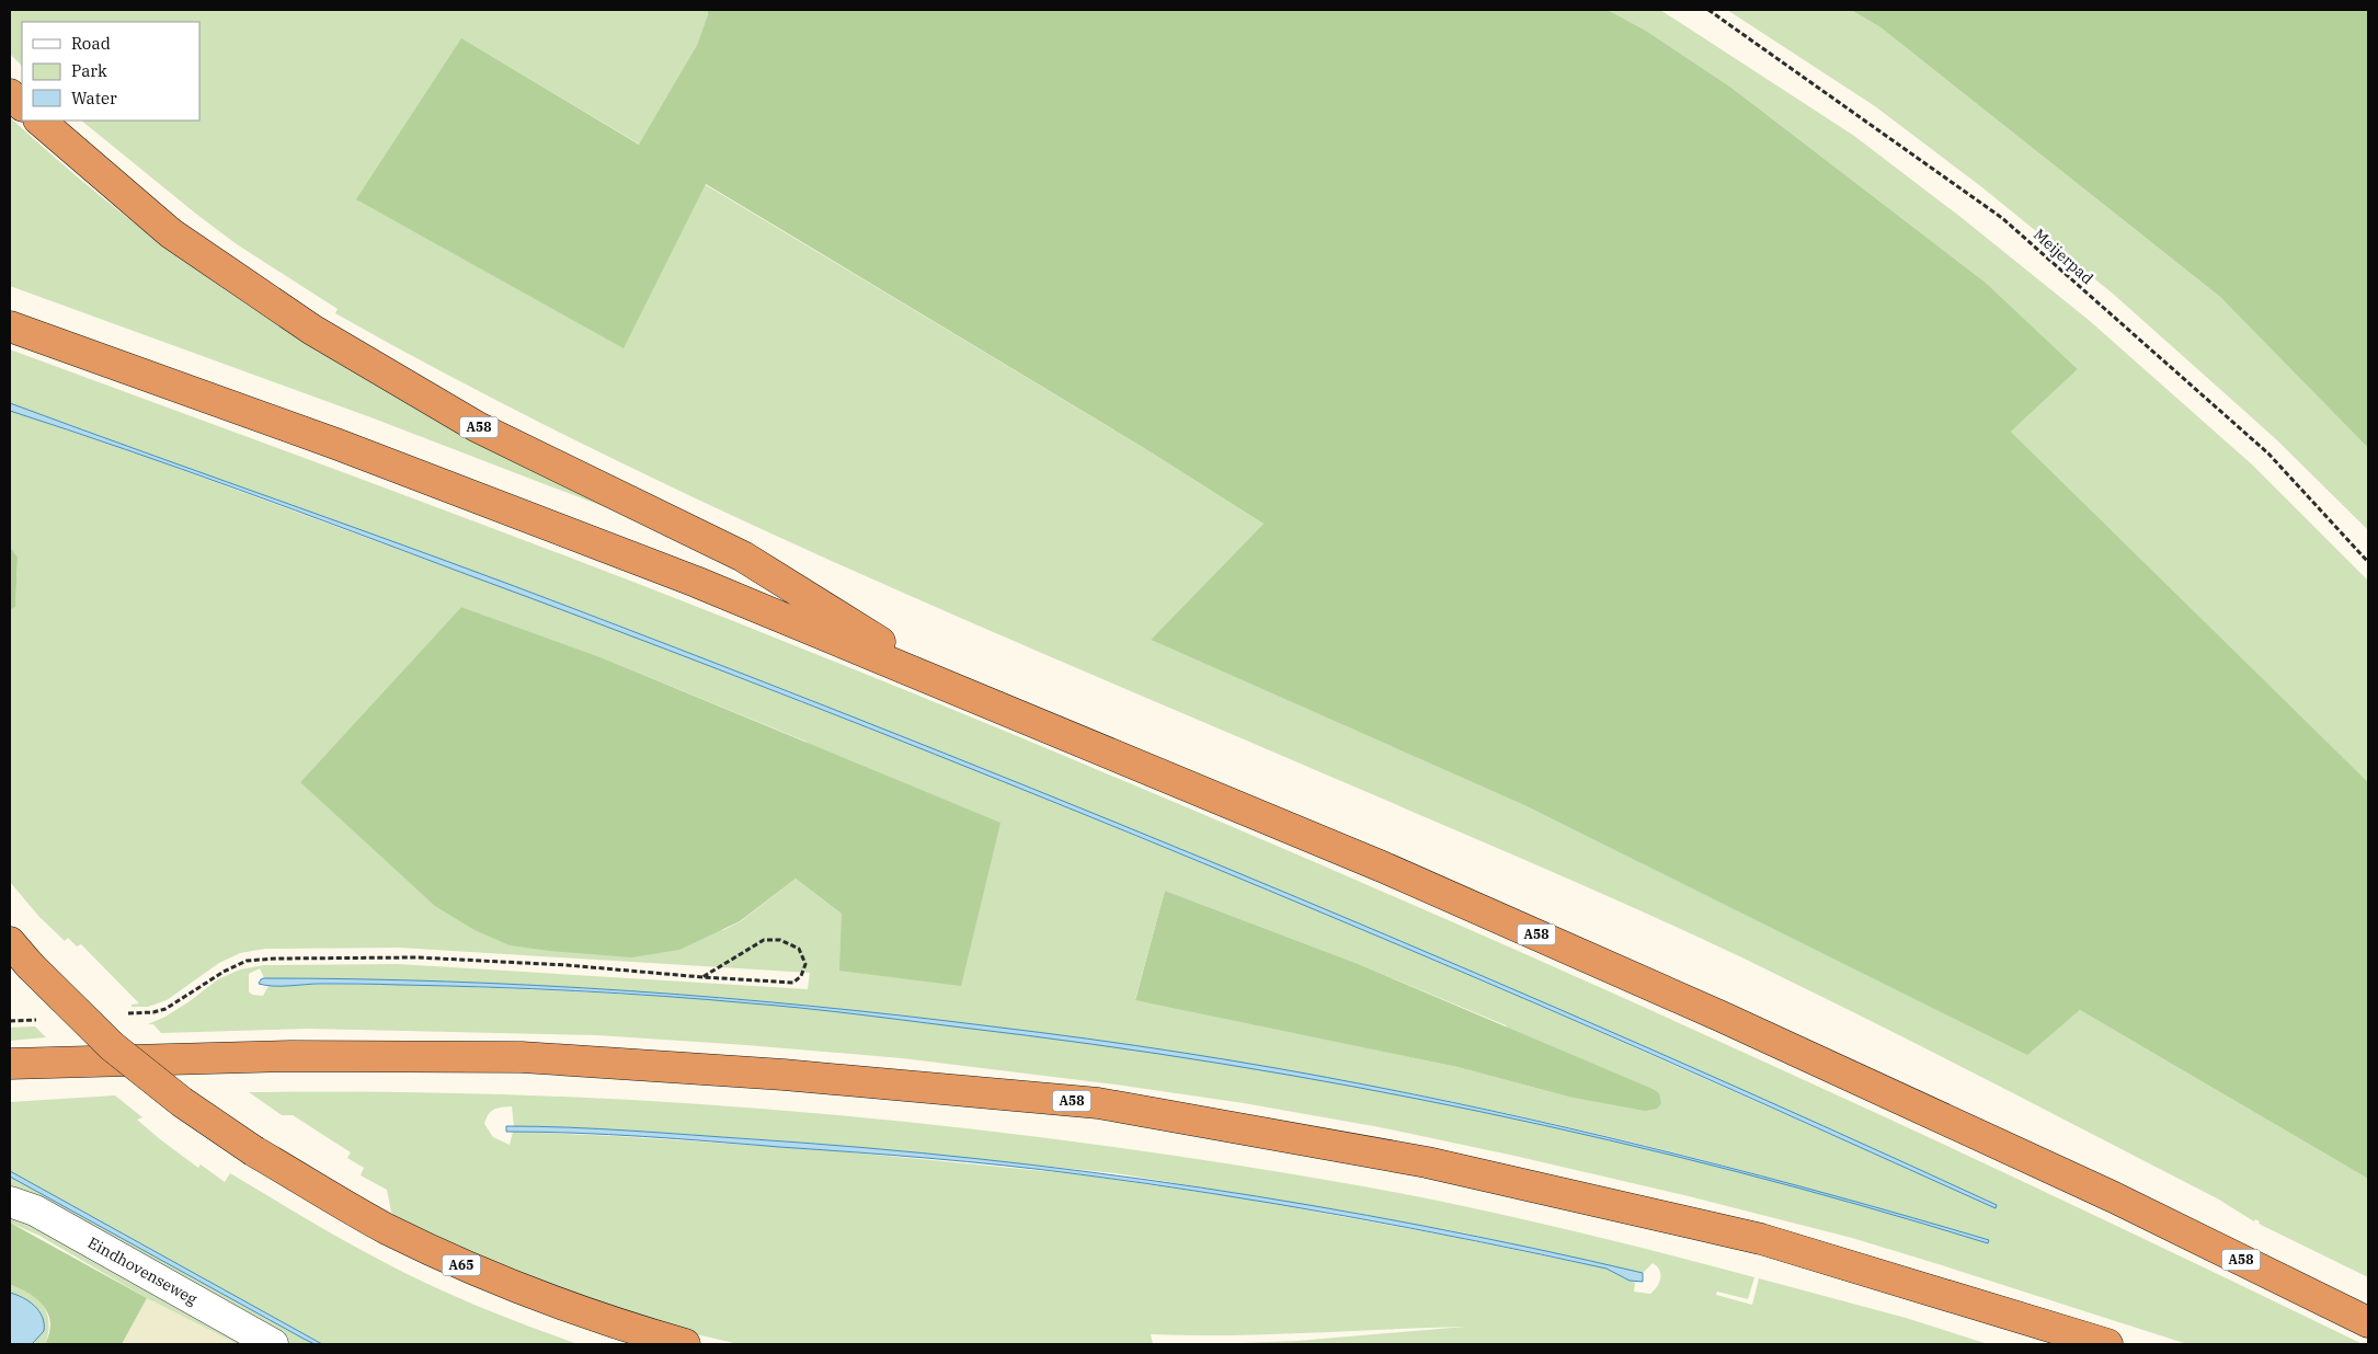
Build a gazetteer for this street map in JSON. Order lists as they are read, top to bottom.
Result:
{
  "streets": {
    "highway": ["A58", "A65"],
    "street": ["Eindhovenseweg"],
    "path": ["Meijerpad"]
  },
  "legend": ["Road", "Park", "Water"]
}
